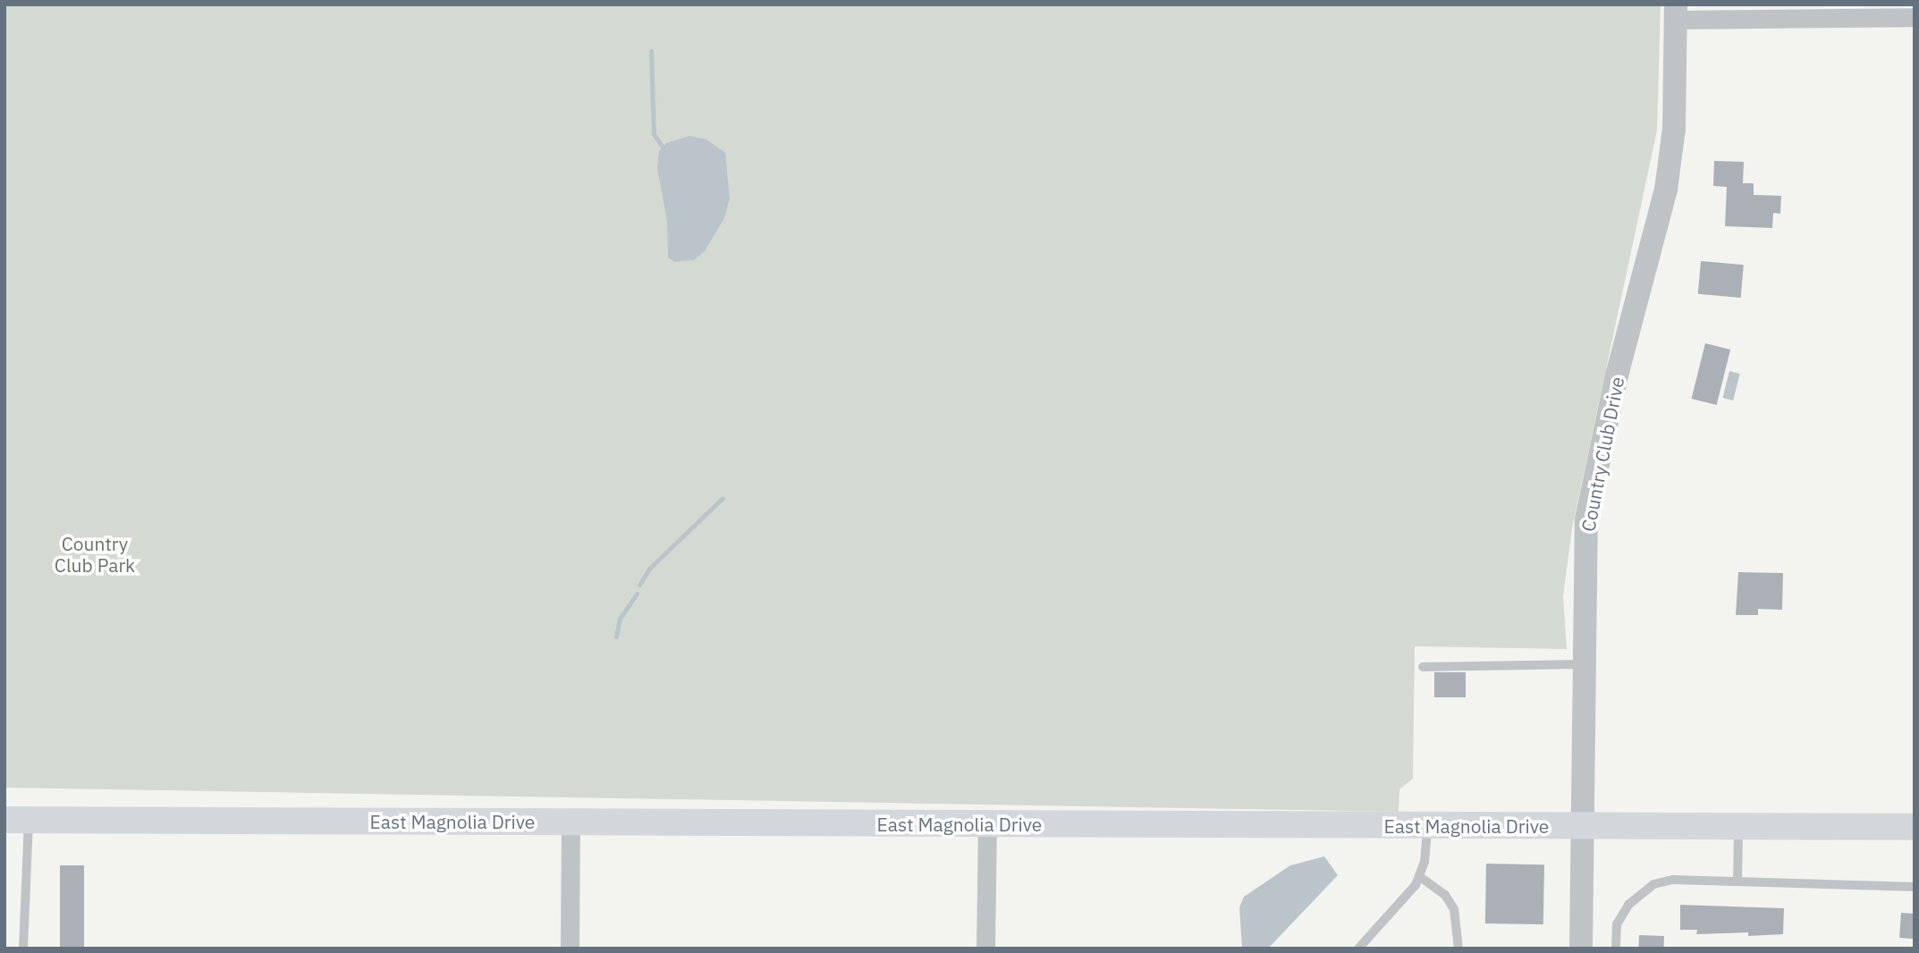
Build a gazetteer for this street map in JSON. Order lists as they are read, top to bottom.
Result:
{
  "streets": {
    "main road": ["East Magnolia Drive"],
    "street": ["Country Club Drive"]
  },
  "crossings": [
    ["Country Club Drive", "East Magnolia Drive"]
  ],
  "parks": ["Country Club Park"]
}
